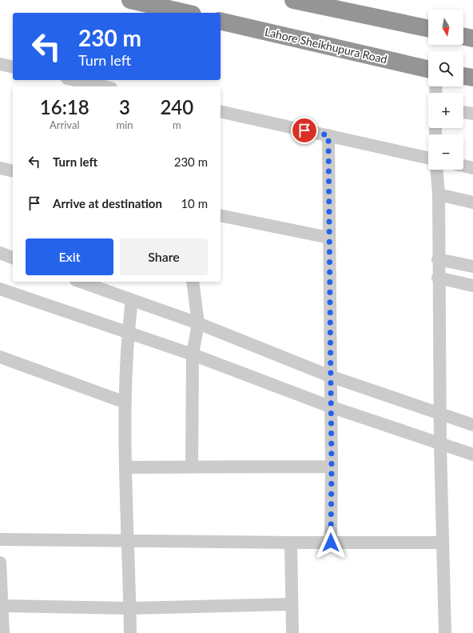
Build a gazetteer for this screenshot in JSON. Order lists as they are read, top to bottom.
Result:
{
  "streets": {
    "highway": ["Lahore Sheikhupura Road"]
  },
  "north": "bottom",
  "page": {
    "map_buttons": ["+", "−"],
    "turn": ["230 m", "Turn left"],
    "eta": [
      "16:18",
      "Arrival",
      "3",
      "min",
      "240",
      "m"
    ],
    "list": [
      {
        "name": "Turn left",
        "value": "230 m"
      },
      {
        "name": "Arrive at destination",
        "value": "10 m"
      }
    ],
    "buttons": ["Exit", "Share"]
  }
}
